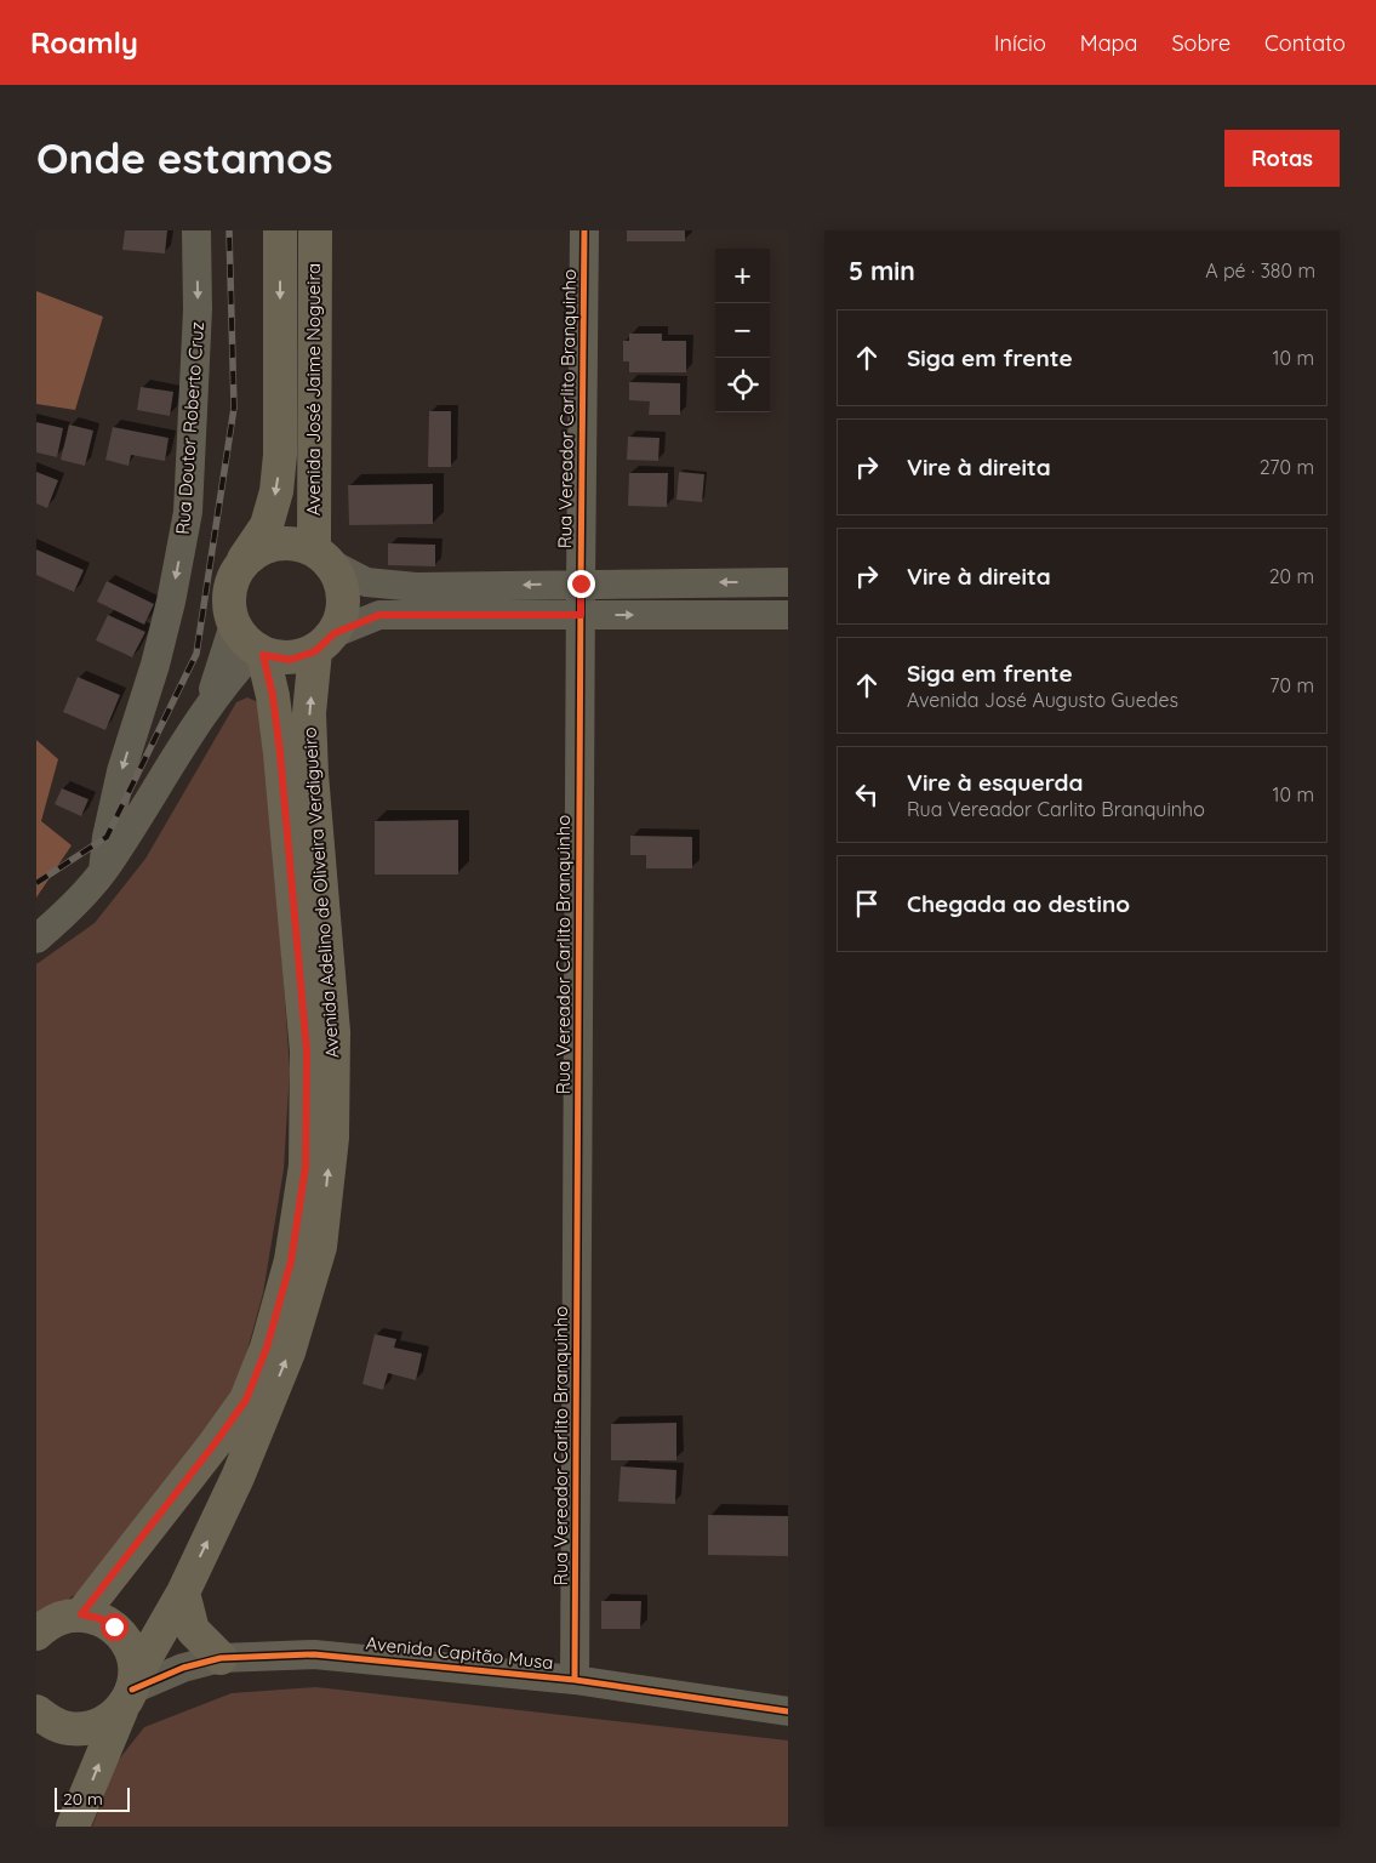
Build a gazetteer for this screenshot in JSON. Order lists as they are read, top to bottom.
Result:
{
  "streets": {
    "main road": ["Avenida José Jaime Nogueira", "Avenida Adelino de Oliveira Verdigueiro"],
    "street": ["Rua Vereador Carlito Branquinho", "Rua Doutor Roberto Cruz", "Avenida Capitão Musa"]
  },
  "crossings": [
    ["Avenida José Jaime Nogueira", "Avenida Adelino de Oliveira Verdigueiro"],
    ["Rua Vereador Carlito Branquinho", "Avenida Capitão Musa"],
    ["Avenida Adelino de Oliveira Verdigueiro", "Avenida Capitão Musa"]
  ],
  "scale_bar": "20 m",
  "page": {
    "header": "Roamly",
    "nav": [
      "Início",
      "Mapa",
      "Sobre",
      "Contato"
    ],
    "buttons": "Rotas",
    "title": "Onde estamos",
    "heading": ["5 min", "A pé · 380 m"],
    "map_buttons": ["+", "−"],
    "list": [
      ["Siga em frente", "10 m"],
      ["Vire à direita", "270 m"],
      ["Vire à direita", "20 m"],
      ["Siga em frente", "Avenida José Augusto Guedes", "70 m"],
      ["Vire à esquerda", "Rua Vereador Carlito Branquinho", "10 m"],
      "Chegada ao destino"
    ],
    "scale": "20 m"
  }
}
